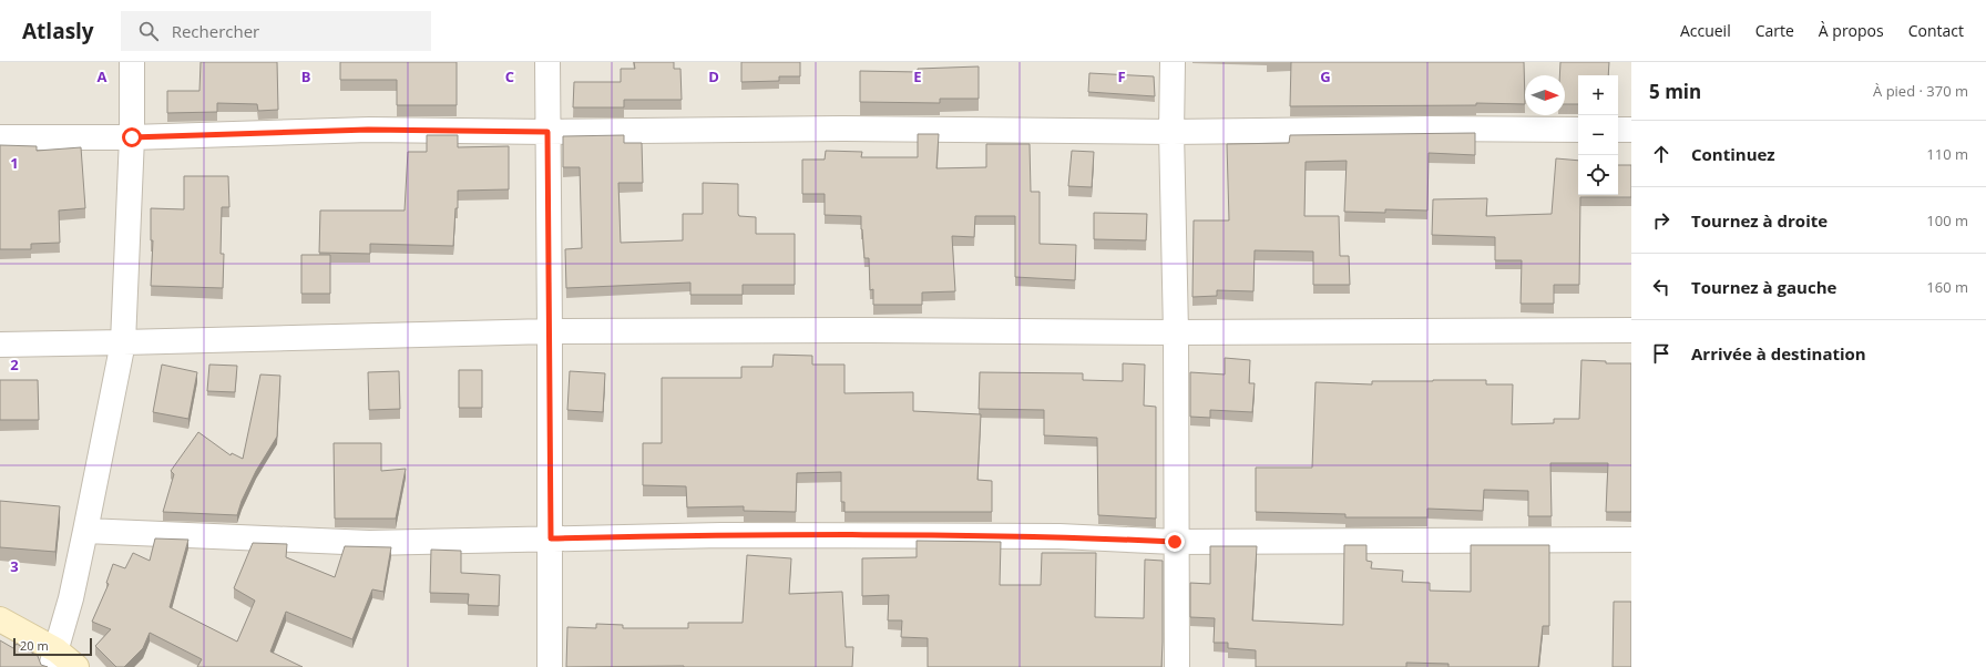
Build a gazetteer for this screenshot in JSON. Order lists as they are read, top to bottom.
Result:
{
  "scale_bar": "20 m",
  "north": "right",
  "page": {
    "header": "Atlasly",
    "search": "Rechercher",
    "nav": [
      "Accueil",
      "Carte",
      "À propos",
      "Contact"
    ],
    "heading": ["5 min", "À pied · 370 m"],
    "map_buttons": ["+", "−"],
    "list": [
      ["Continuez", "110 m"],
      ["Tournez à droite", "100 m"],
      ["Tournez à gauche", "160 m"],
      "Arrivée à destination"
    ],
    "scale": "20 m"
  },
  "grid": {
    "columns": [
      "A",
      "B",
      "C",
      "D",
      "E",
      "F",
      "G"
    ],
    "rows": ["1", "2", "3"]
  }
}
